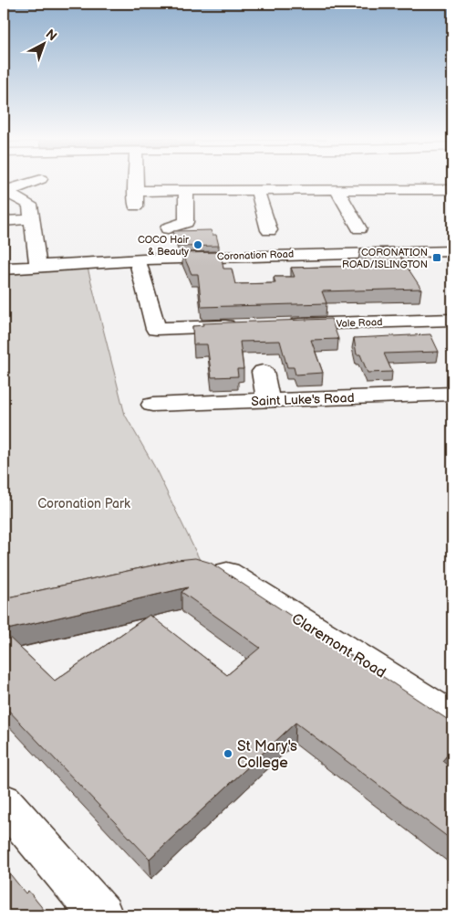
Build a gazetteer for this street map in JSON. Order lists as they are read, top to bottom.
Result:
{
  "streets": {
    "street": [
      "Coronation Road",
      "Vale Road",
      "Saint Luke's Road",
      "Claremont Road"
    ]
  },
  "parks": ["Coronation Park"],
  "places": {
    "other": ["COCO Hair & Beauty", "St Mary's College"],
    "transit": ["CORONATION ROAD/ISLINGTON"]
  },
  "north": "top right"
}
